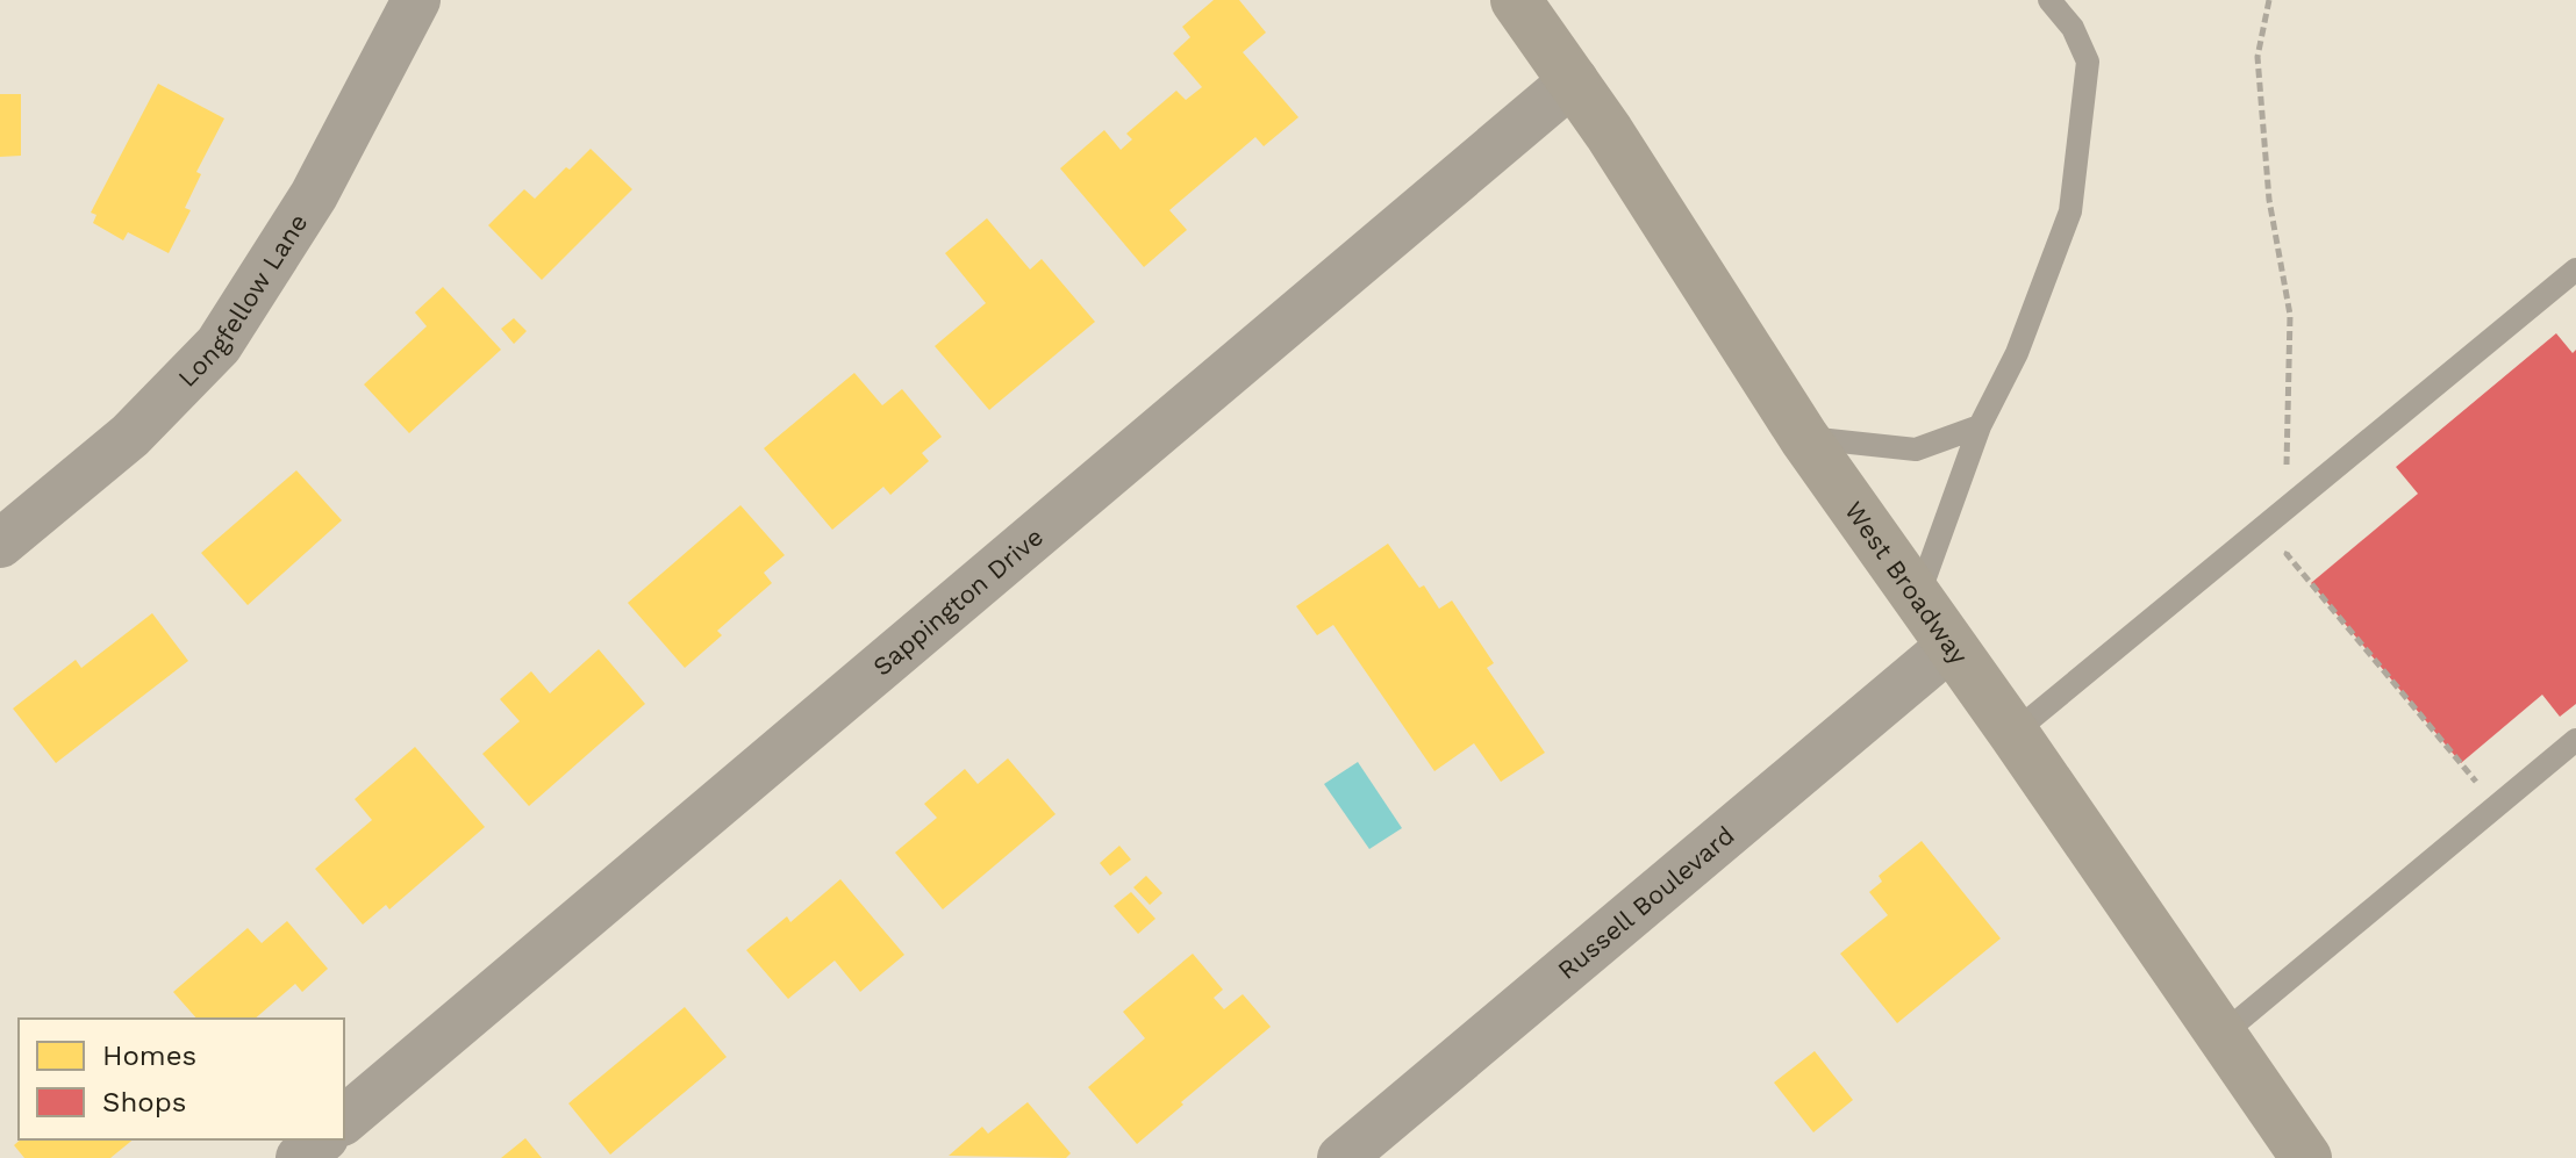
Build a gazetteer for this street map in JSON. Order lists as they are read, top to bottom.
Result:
{
  "streets": {
    "main road": ["West Broadway"],
    "street": ["Longfellow Lane", "Sappington Drive", "Russell Boulevard"]
  },
  "crossings": [
    ["West Broadway", "Sappington Drive"],
    ["West Broadway", "Russell Boulevard"]
  ],
  "legend": ["Homes", "Shops"]
}
